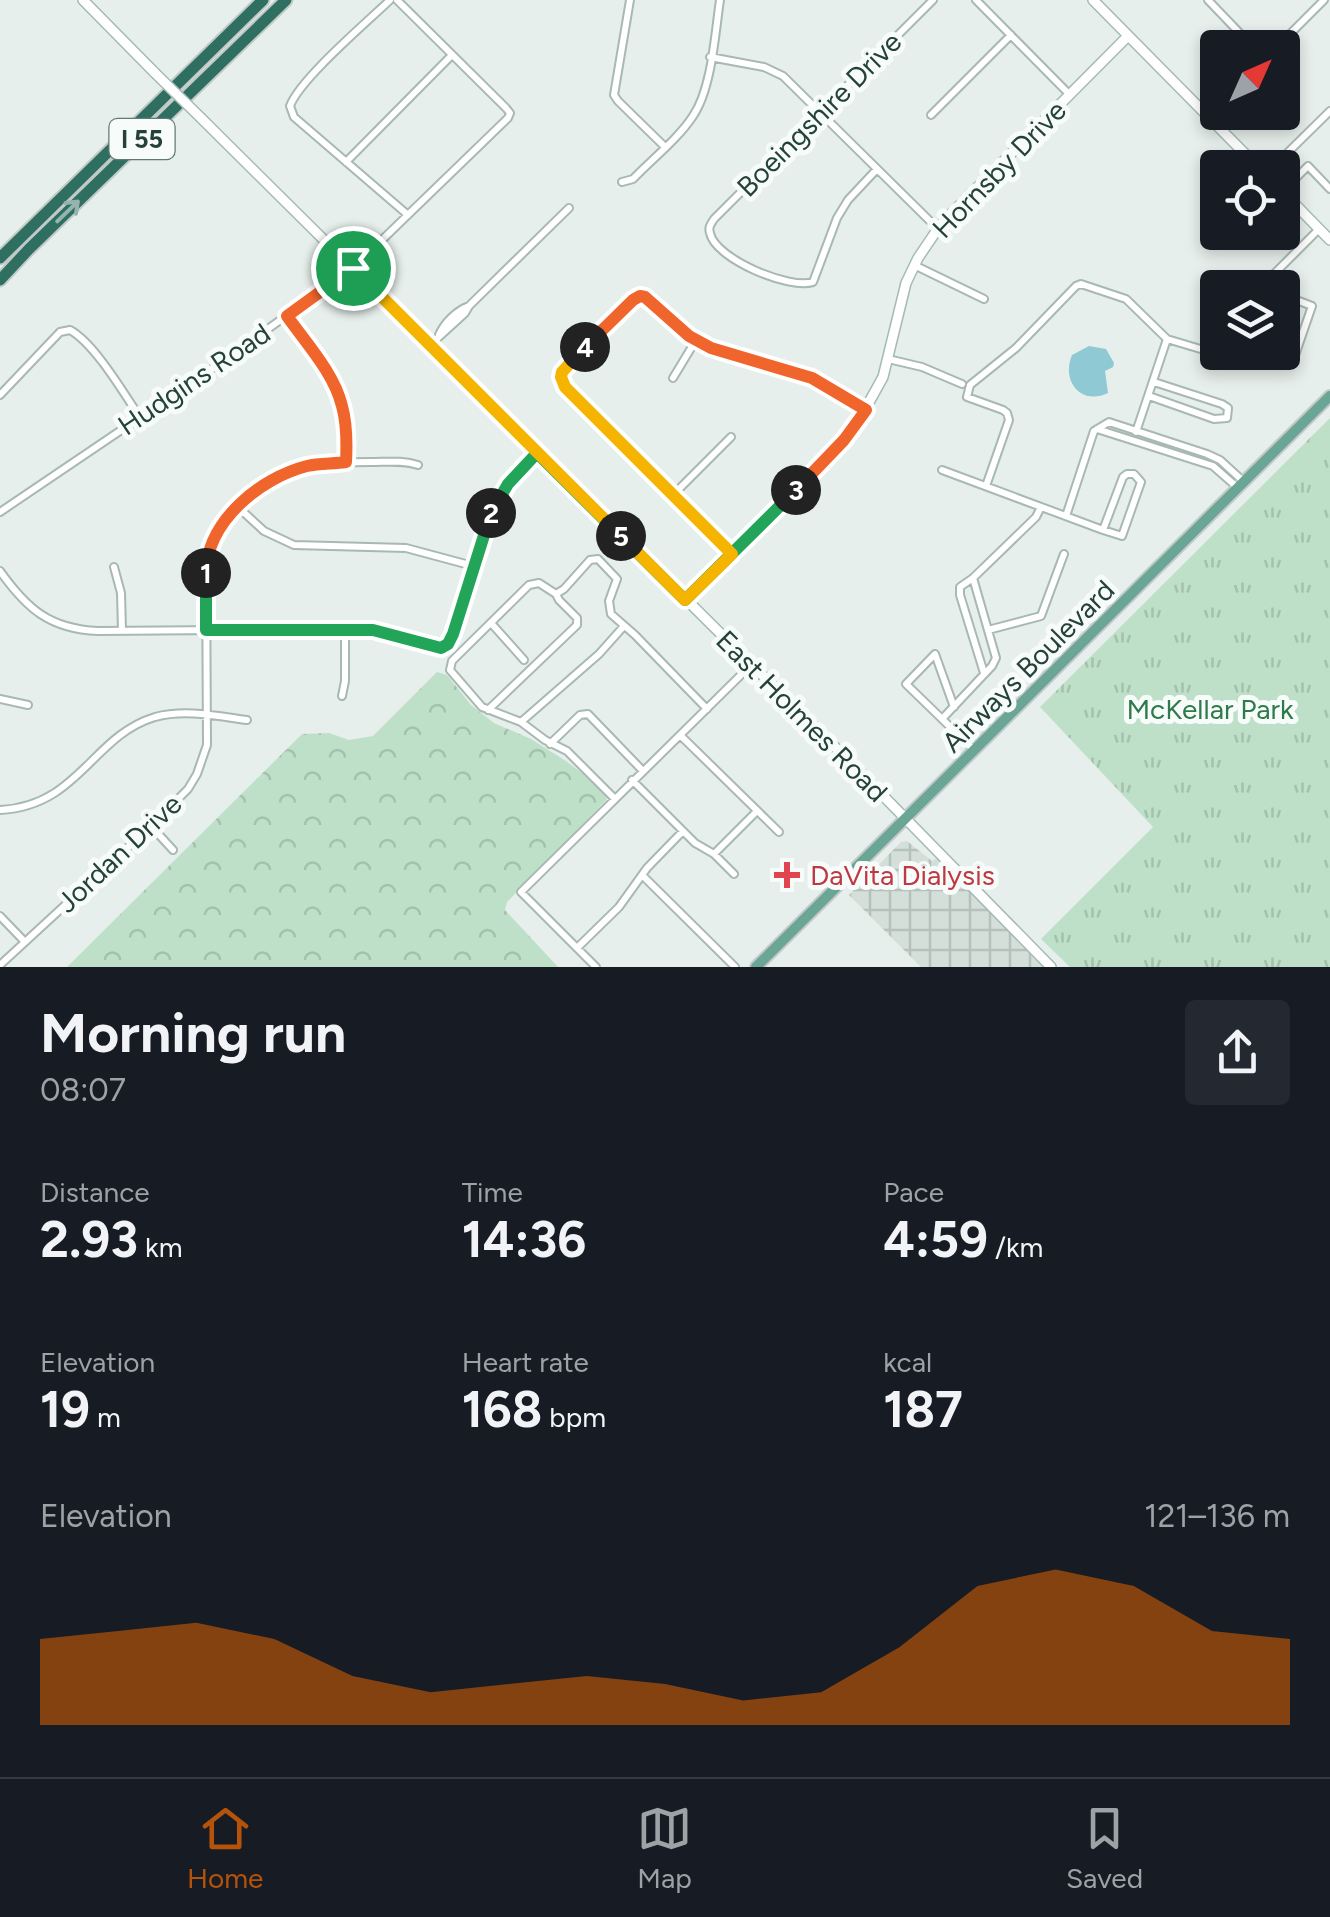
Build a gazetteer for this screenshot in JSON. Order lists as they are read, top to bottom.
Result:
{
  "streets": {
    "highway": ["I 55"],
    "main road": ["Hornsby Drive", "Airways Boulevard", "East Holmes Road"],
    "street": ["Boeingshire Drive", "Hudgins Road", "Jordan Drive"]
  },
  "crossings": [
    ["Hornsby Drive", "East Holmes Road"],
    ["Hudgins Road", "East Holmes Road"],
    ["Airways Boulevard", "East Holmes Road"]
  ],
  "parks": ["McKellar Park"],
  "places": {
    "health": ["DaVita Dialysis"]
  },
  "north": "top right",
  "page": {
    "pins": [
      "4",
      "3",
      "2",
      "5",
      "1"
    ],
    "heading": ["Morning run", "08:07"],
    "stats": [
      ["Distance", "2.93 km"],
      ["Time", "14:36"],
      ["Pace", "4:59 /km"],
      ["Elevation", "19 m"],
      ["Heart rate", "168 bpm"],
      ["kcal", "187"]
    ],
    "chart": ["Elevation", "121–136 m"],
    "tabs": ["Home", "Map", "Saved"]
  }
}
